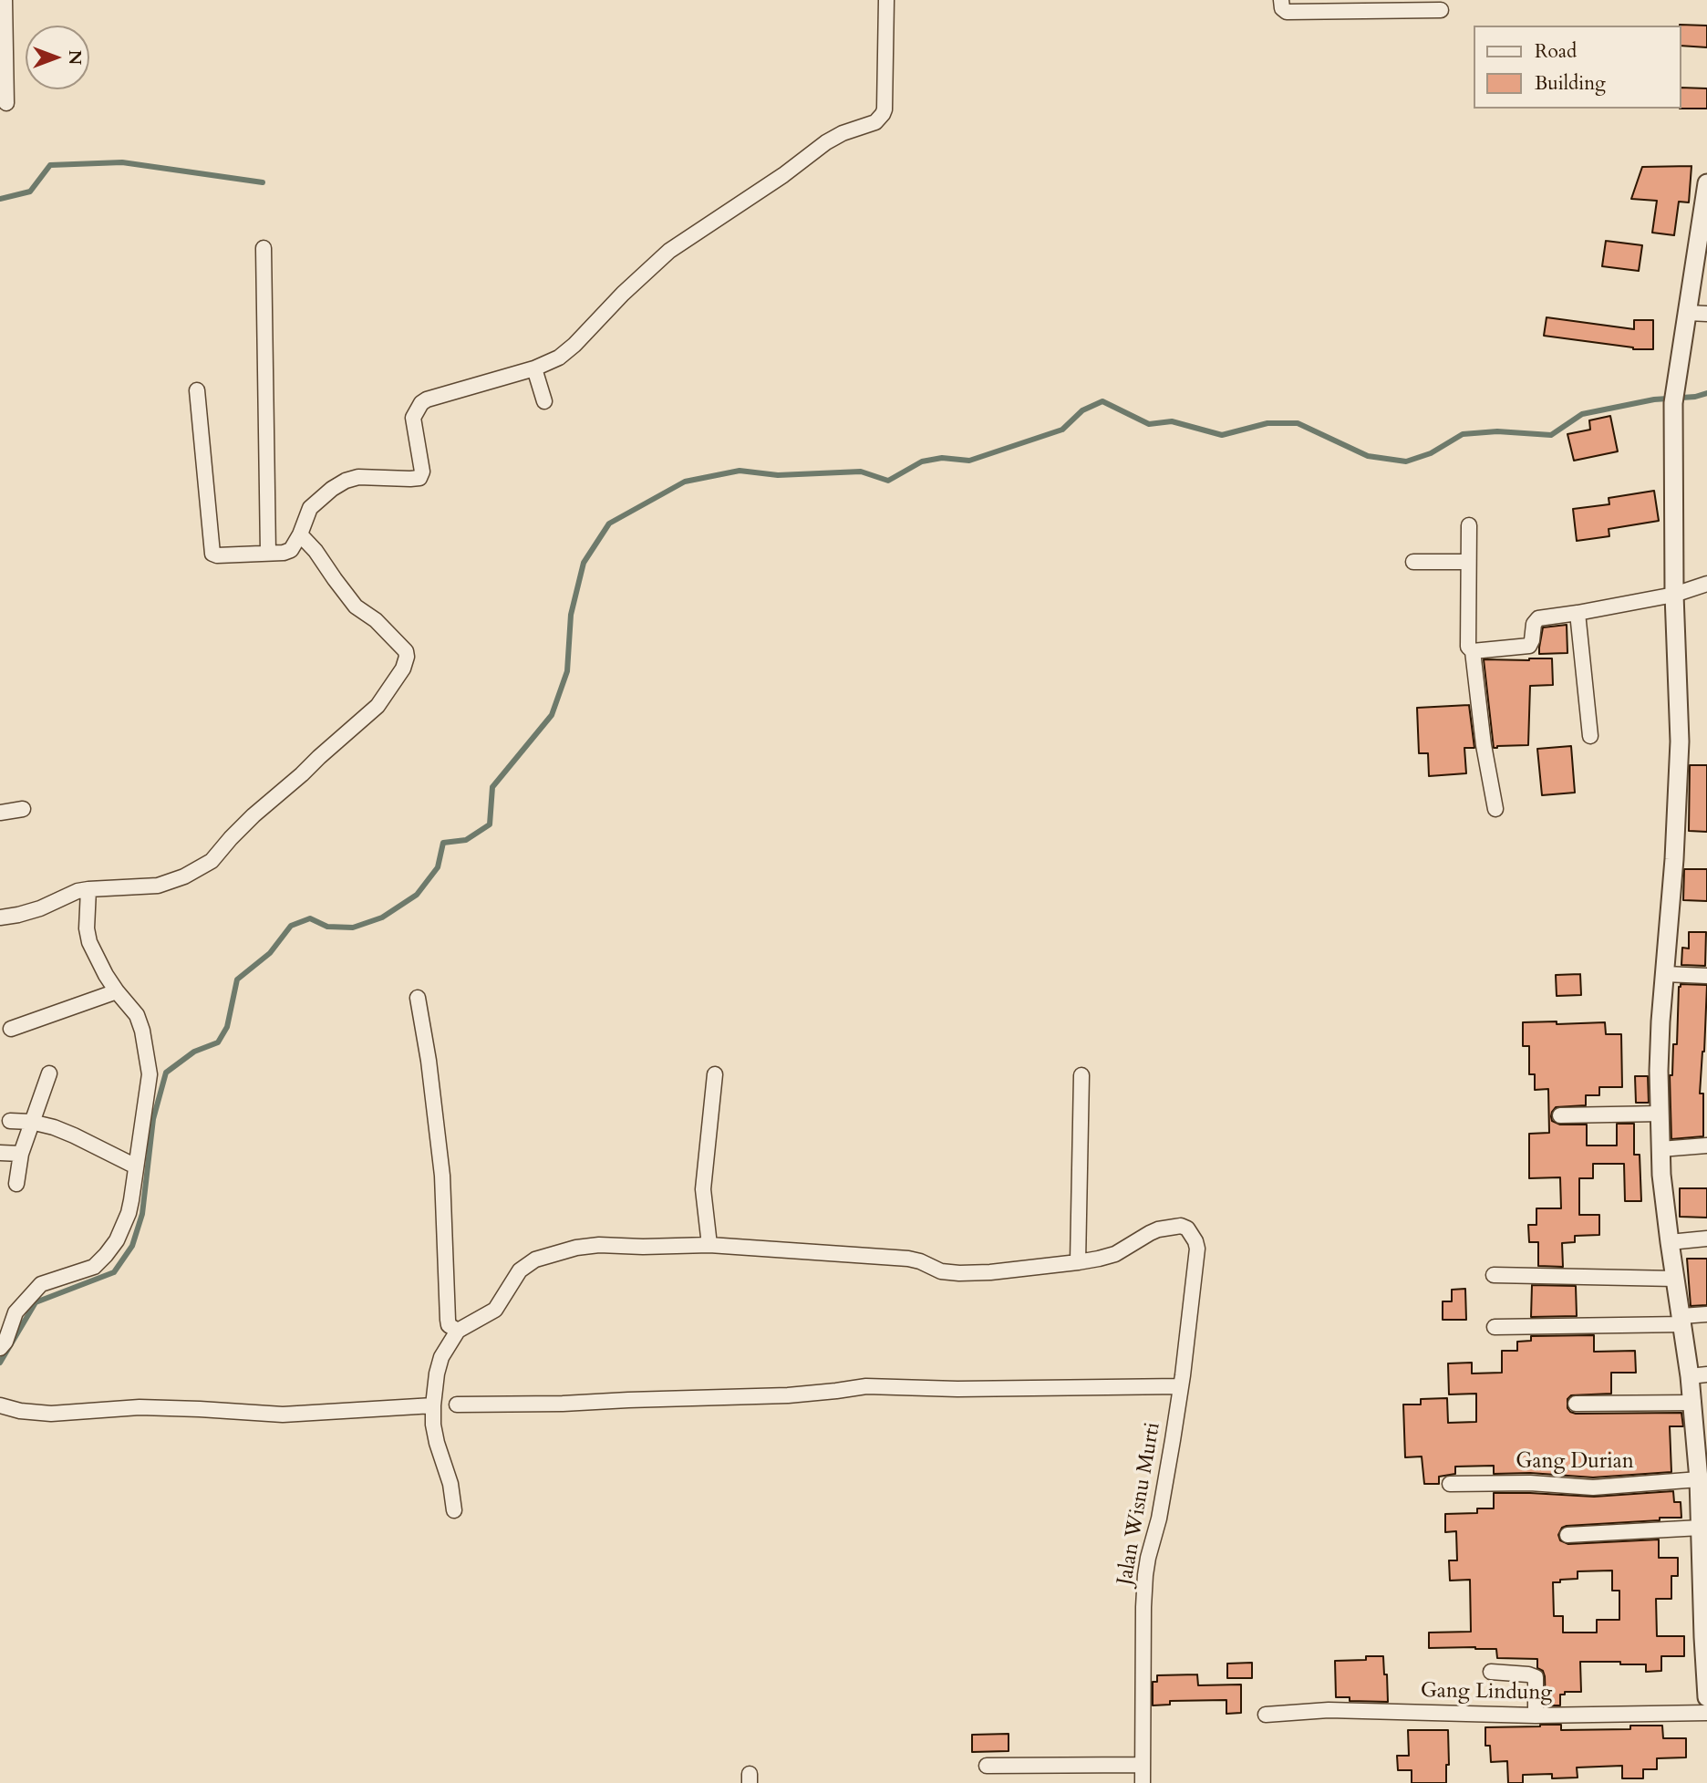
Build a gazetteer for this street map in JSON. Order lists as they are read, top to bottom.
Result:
{
  "streets": {
    "street": ["Gang Durian", "Jalan Wisnu Murti", "Gang Lindung"]
  },
  "legend": ["Road", "Building"],
  "north": "right"
}
